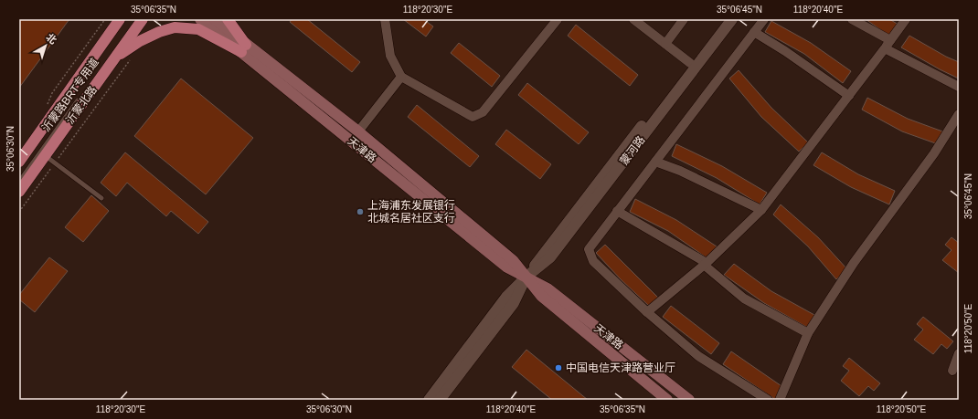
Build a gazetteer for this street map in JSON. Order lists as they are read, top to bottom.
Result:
{
  "streets": {
    "main road": ["沂蒙北路", "天津路"],
    "street": ["蒙河路"],
    "lane": ["沂蒙路BRT专用道"]
  },
  "crossings": [
    ["天津路", "蒙河路"]
  ],
  "places": ["上海浦东发展银行 北城名居社区支行", "中国电信天津路营业厅"],
  "north": "top right",
  "coordinates": [
    "35°06'35\"N",
    "118°20'30\"E",
    "35°06'45\"N",
    "118°20'40\"E",
    "35°06'30\"N",
    "118°20'50\"E"
  ]
}
